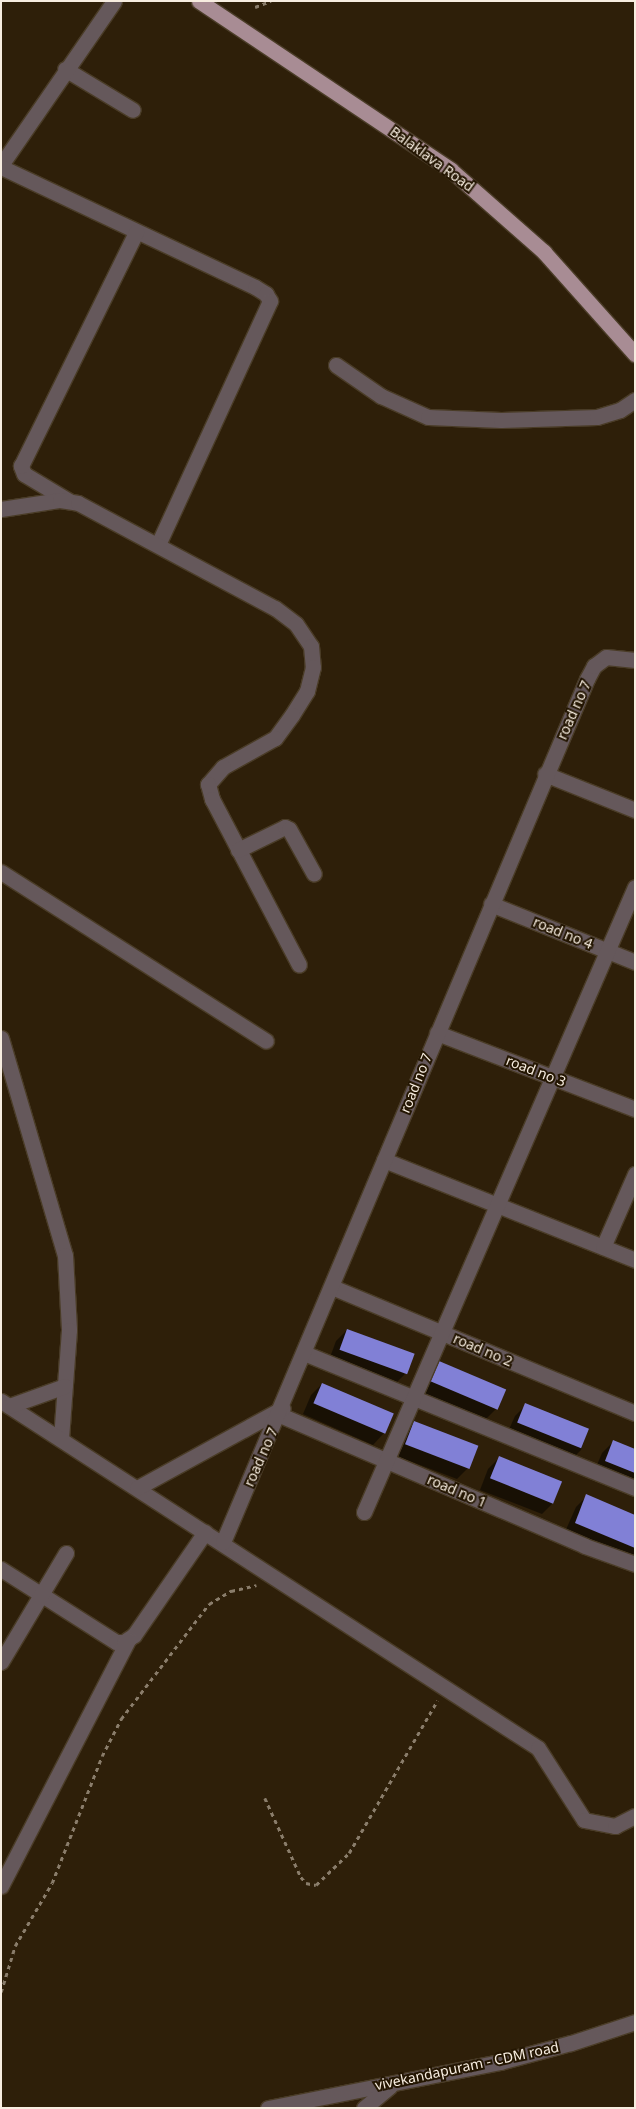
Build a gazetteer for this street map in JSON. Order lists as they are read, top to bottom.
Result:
{
  "streets": {
    "main road": ["Balaklava Road"],
    "street": [
      "road no 7",
      "road no 4",
      "road no 3",
      "road no 2",
      "road no 1",
      "vivekandapuram - CDM road"
    ]
  },
  "crossings": [
    ["road no 7", "road no 4"],
    ["road no 7", "road no 3"],
    ["road no 7", "road no 2"],
    ["road no 7", "road no 1"]
  ]
}
